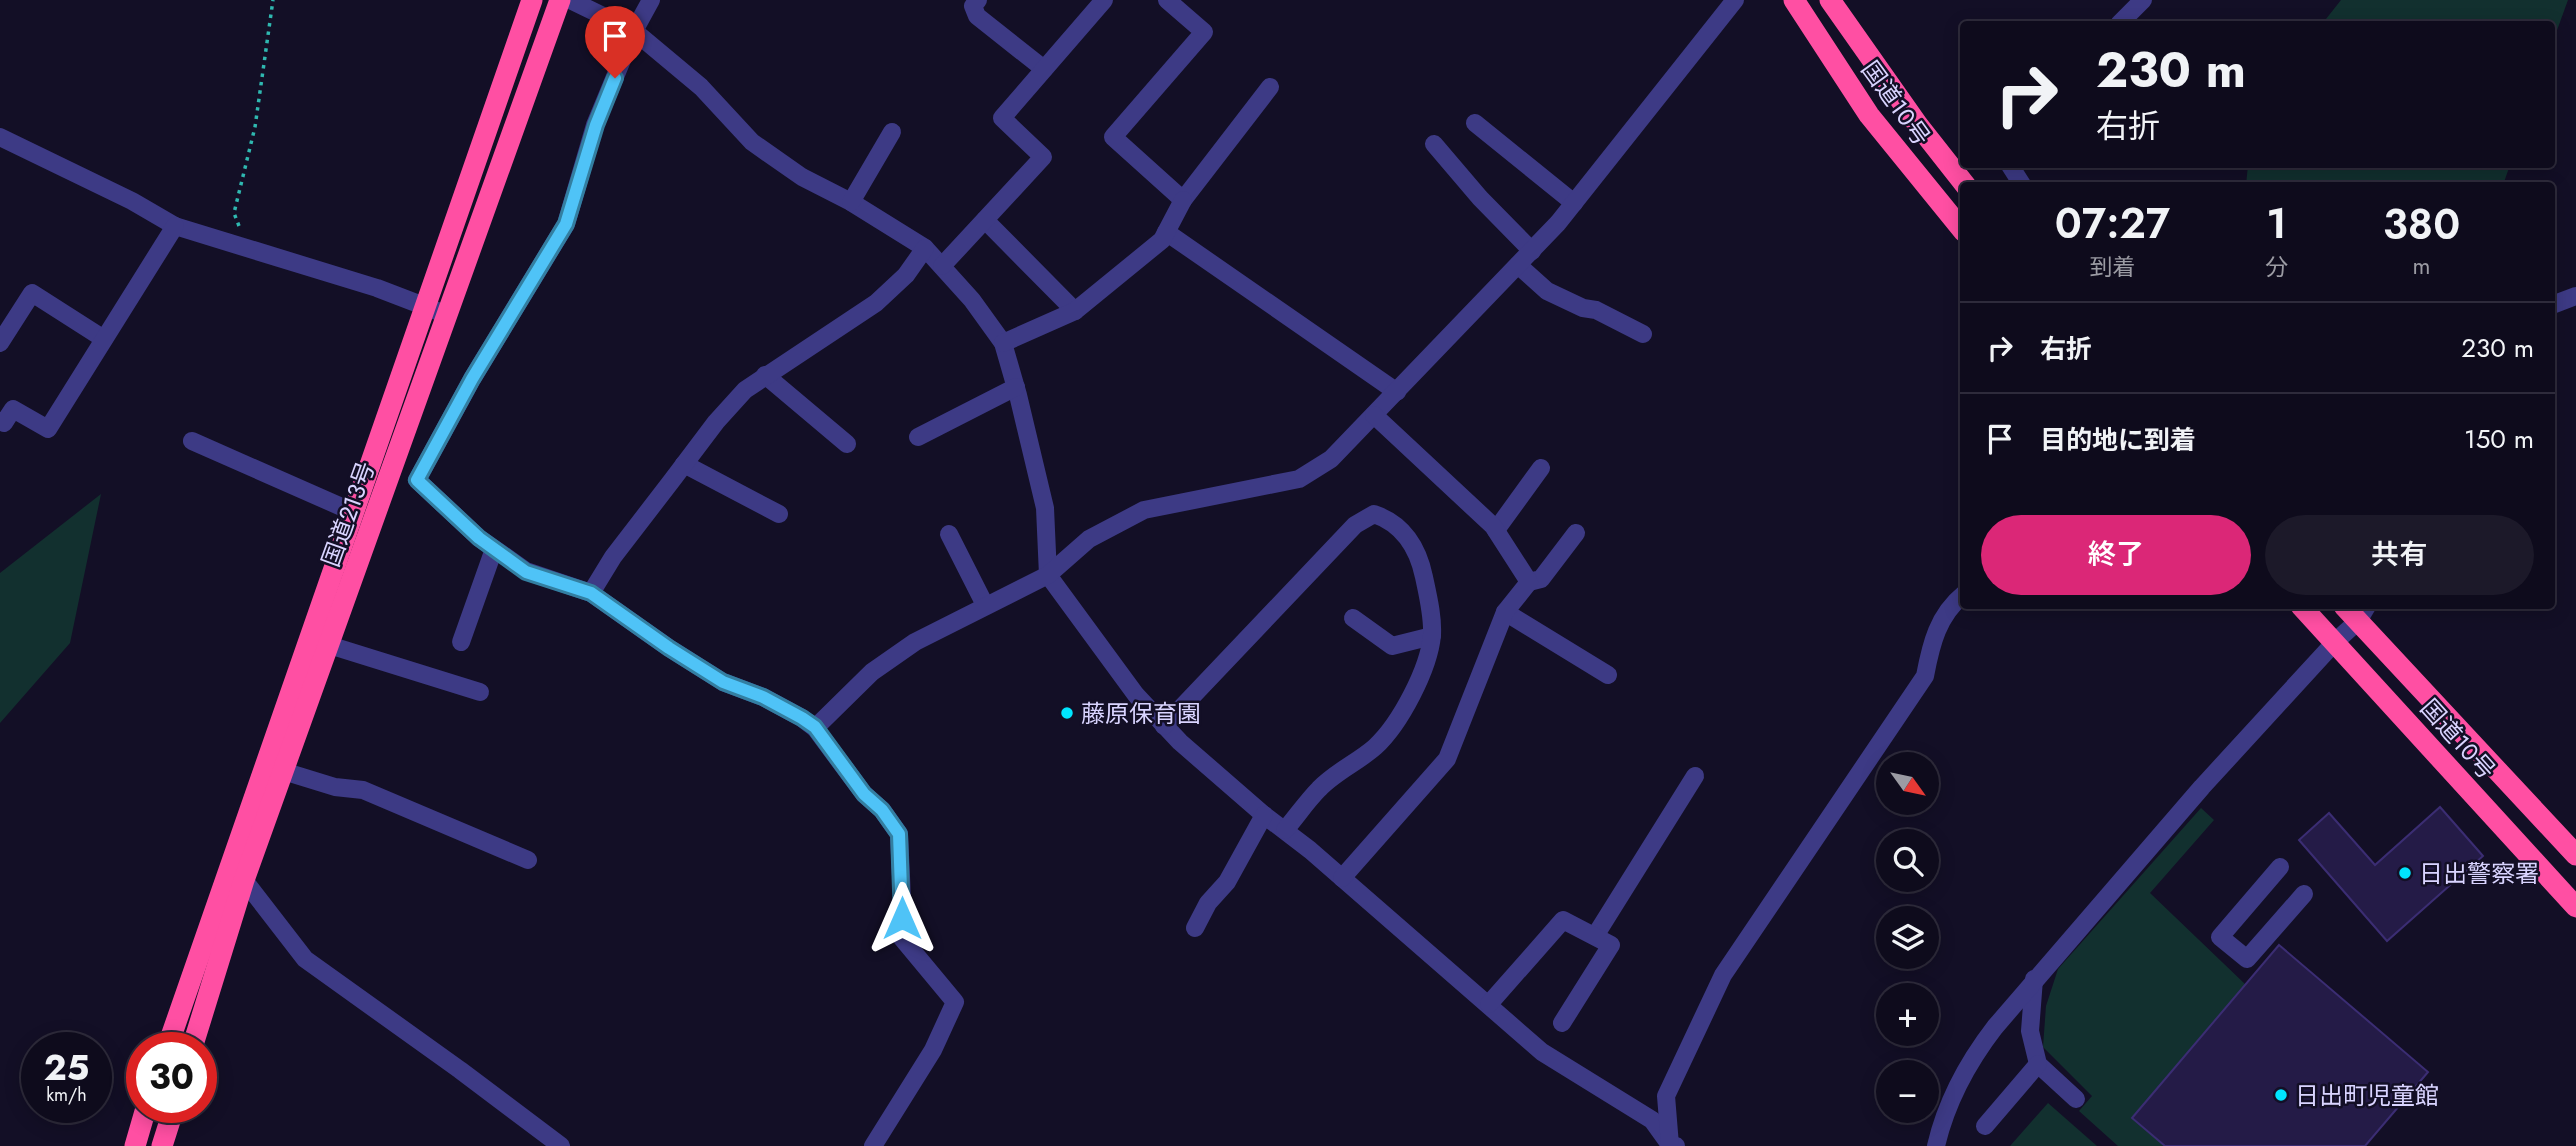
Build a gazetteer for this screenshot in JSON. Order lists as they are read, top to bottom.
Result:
{
  "streets": {
    "highway": ["国道10号", "国道213号"]
  },
  "places": ["藤原保育園", "日出警察署", "日出町児童館"],
  "north": "bottom right",
  "page": {
    "turn": ["230 m", "右折"],
    "eta": [
      "07:27",
      "到着",
      "1",
      "分",
      "380",
      "m"
    ],
    "list": [
      {
        "name": "右折",
        "value": "230 m"
      },
      {
        "name": "目的地に到着",
        "value": "150 m"
      }
    ],
    "buttons": ["終了", "共有"],
    "map_buttons": ["+", "−"],
    "speed": "25 km/h",
    "limit": "30"
  }
}
